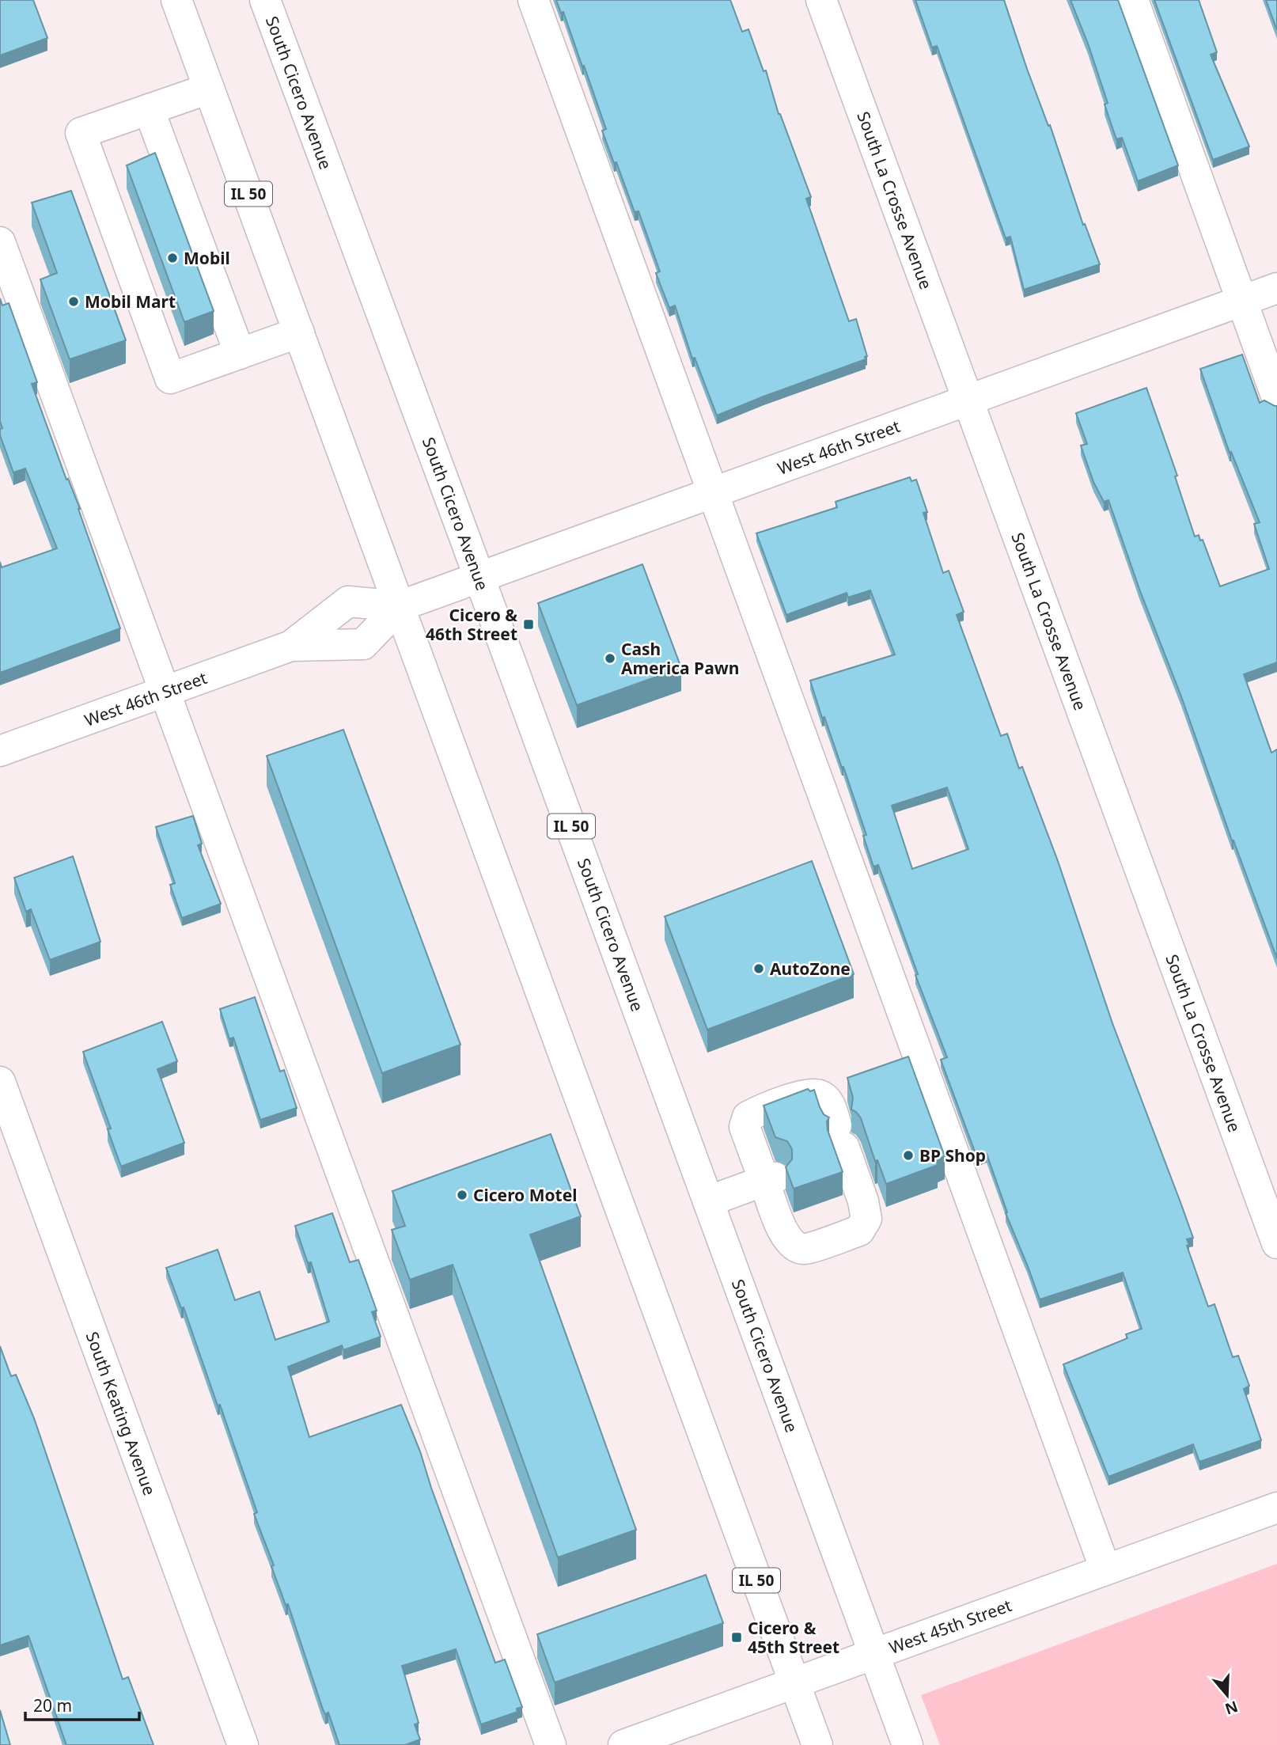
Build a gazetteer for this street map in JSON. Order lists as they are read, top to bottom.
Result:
{
  "streets": {
    "street": [
      "South Cicero Avenue",
      "IL 50",
      "South La Crosse Avenue",
      "West 46th Street",
      "South Keating Avenue",
      "West 45th Street"
    ]
  },
  "crossings": [
    ["South Cicero Avenue", "West 46th Street"],
    ["South Cicero Avenue", "West 45th Street"],
    ["IL 50", "West 46th Street"],
    ["IL 50", "West 45th Street"],
    ["South La Crosse Avenue", "West 46th Street"]
  ],
  "places": {
    "other": [
      "Mobil",
      "Mobil Mart",
      "Cash America Pawn",
      "AutoZone",
      "BP Shop",
      "Cicero Motel"
    ],
    "transit": ["Cicero & 46th Street", "Cicero & 45th Street"]
  },
  "scale_bar": "20 m",
  "north": "bottom"
}
